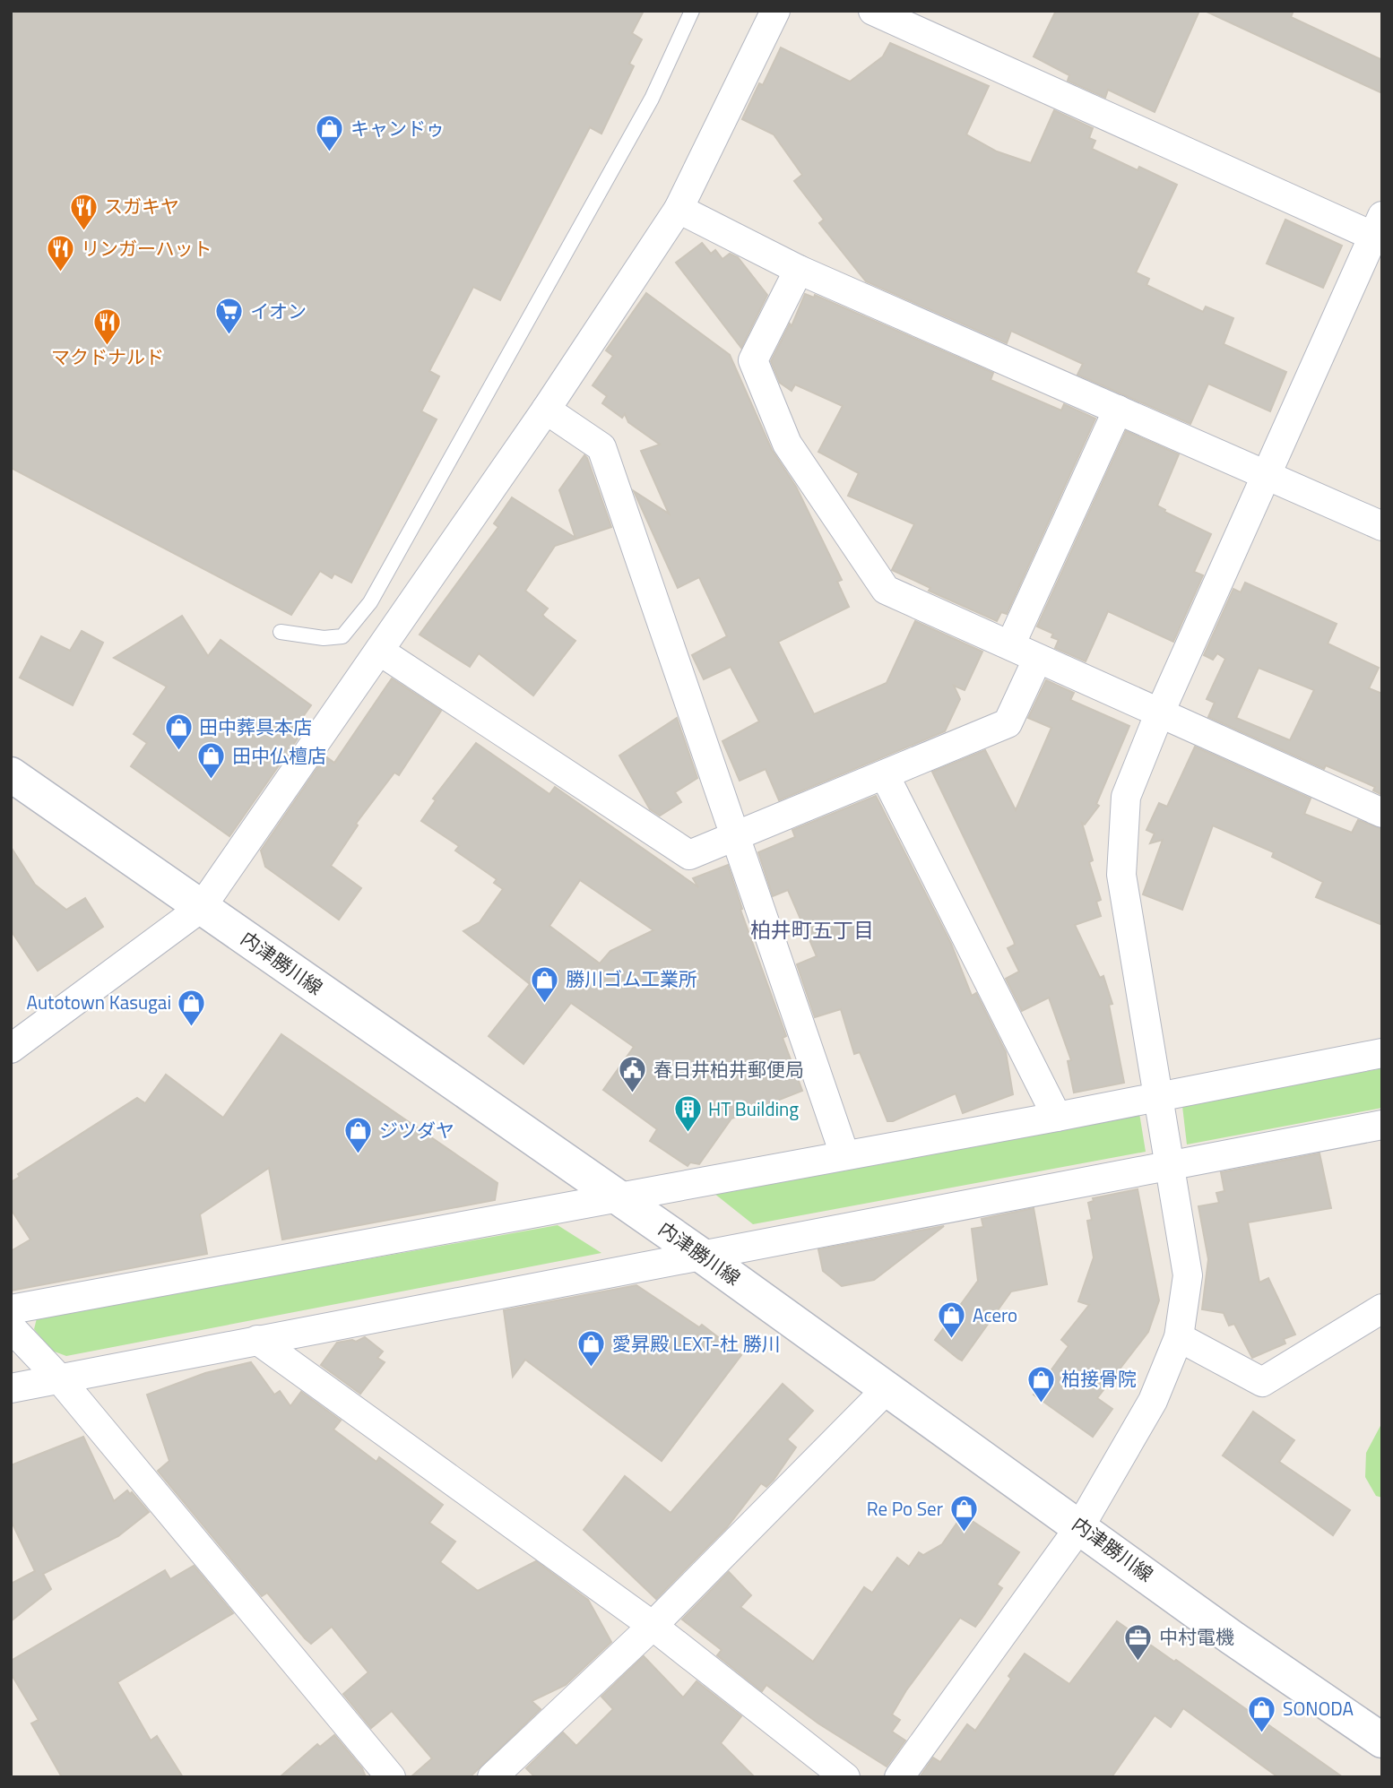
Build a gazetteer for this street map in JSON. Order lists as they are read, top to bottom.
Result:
{
  "streets": {
    "main road": ["内津勝川線"]
  },
  "districts": ["柏井町五丁目"],
  "places": {
    "shop": [
      "キャンドゥ",
      "田中葬具本店",
      "田中仏檀店",
      "勝川ゴム工業所",
      "Autotown Kasugai",
      "ジツダヤ",
      "Acero",
      "愛昇殿 LEXT-杜 勝川",
      "柏接骨院",
      "Re Po Ser",
      "SONODA"
    ],
    "restaurant": ["スガキヤ", "リンガーハット", "マクドナルド"],
    "supermarket": ["イオン"],
    "public building": ["春日井柏井郵便局"],
    "building": ["HT Building"],
    "office": ["中村電機"]
  }
}
